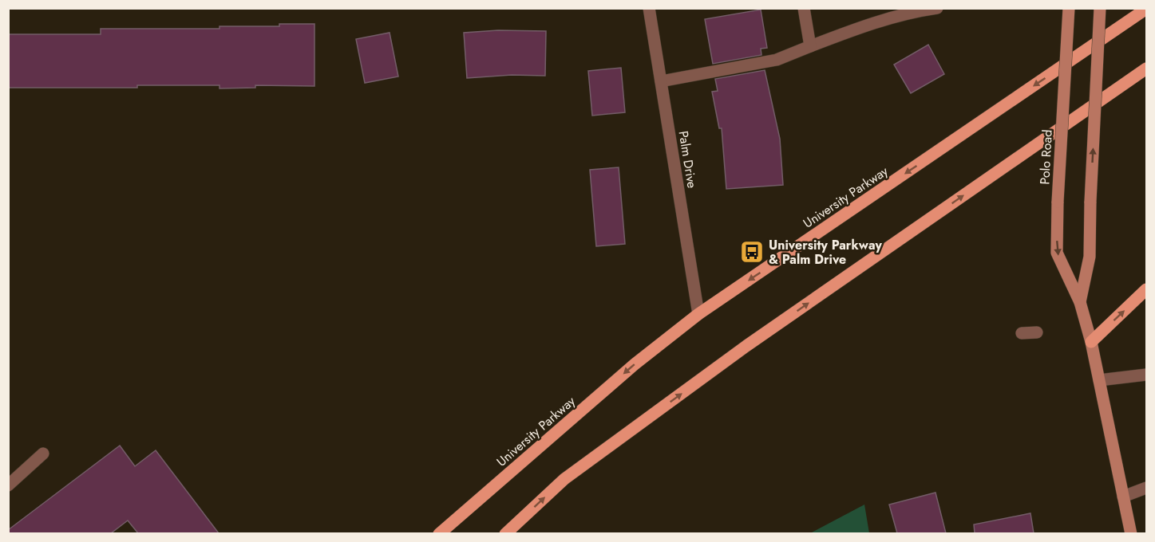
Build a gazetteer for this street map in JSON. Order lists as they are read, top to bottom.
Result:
{
  "streets": {
    "main road": ["Polo Road", "University Parkway"],
    "street": ["Palm Drive"]
  },
  "crossings": [
    ["Palm Drive", "University Parkway"]
  ],
  "places": {
    "bus stop": ["University Parkway & Palm Drive"]
  }
}
